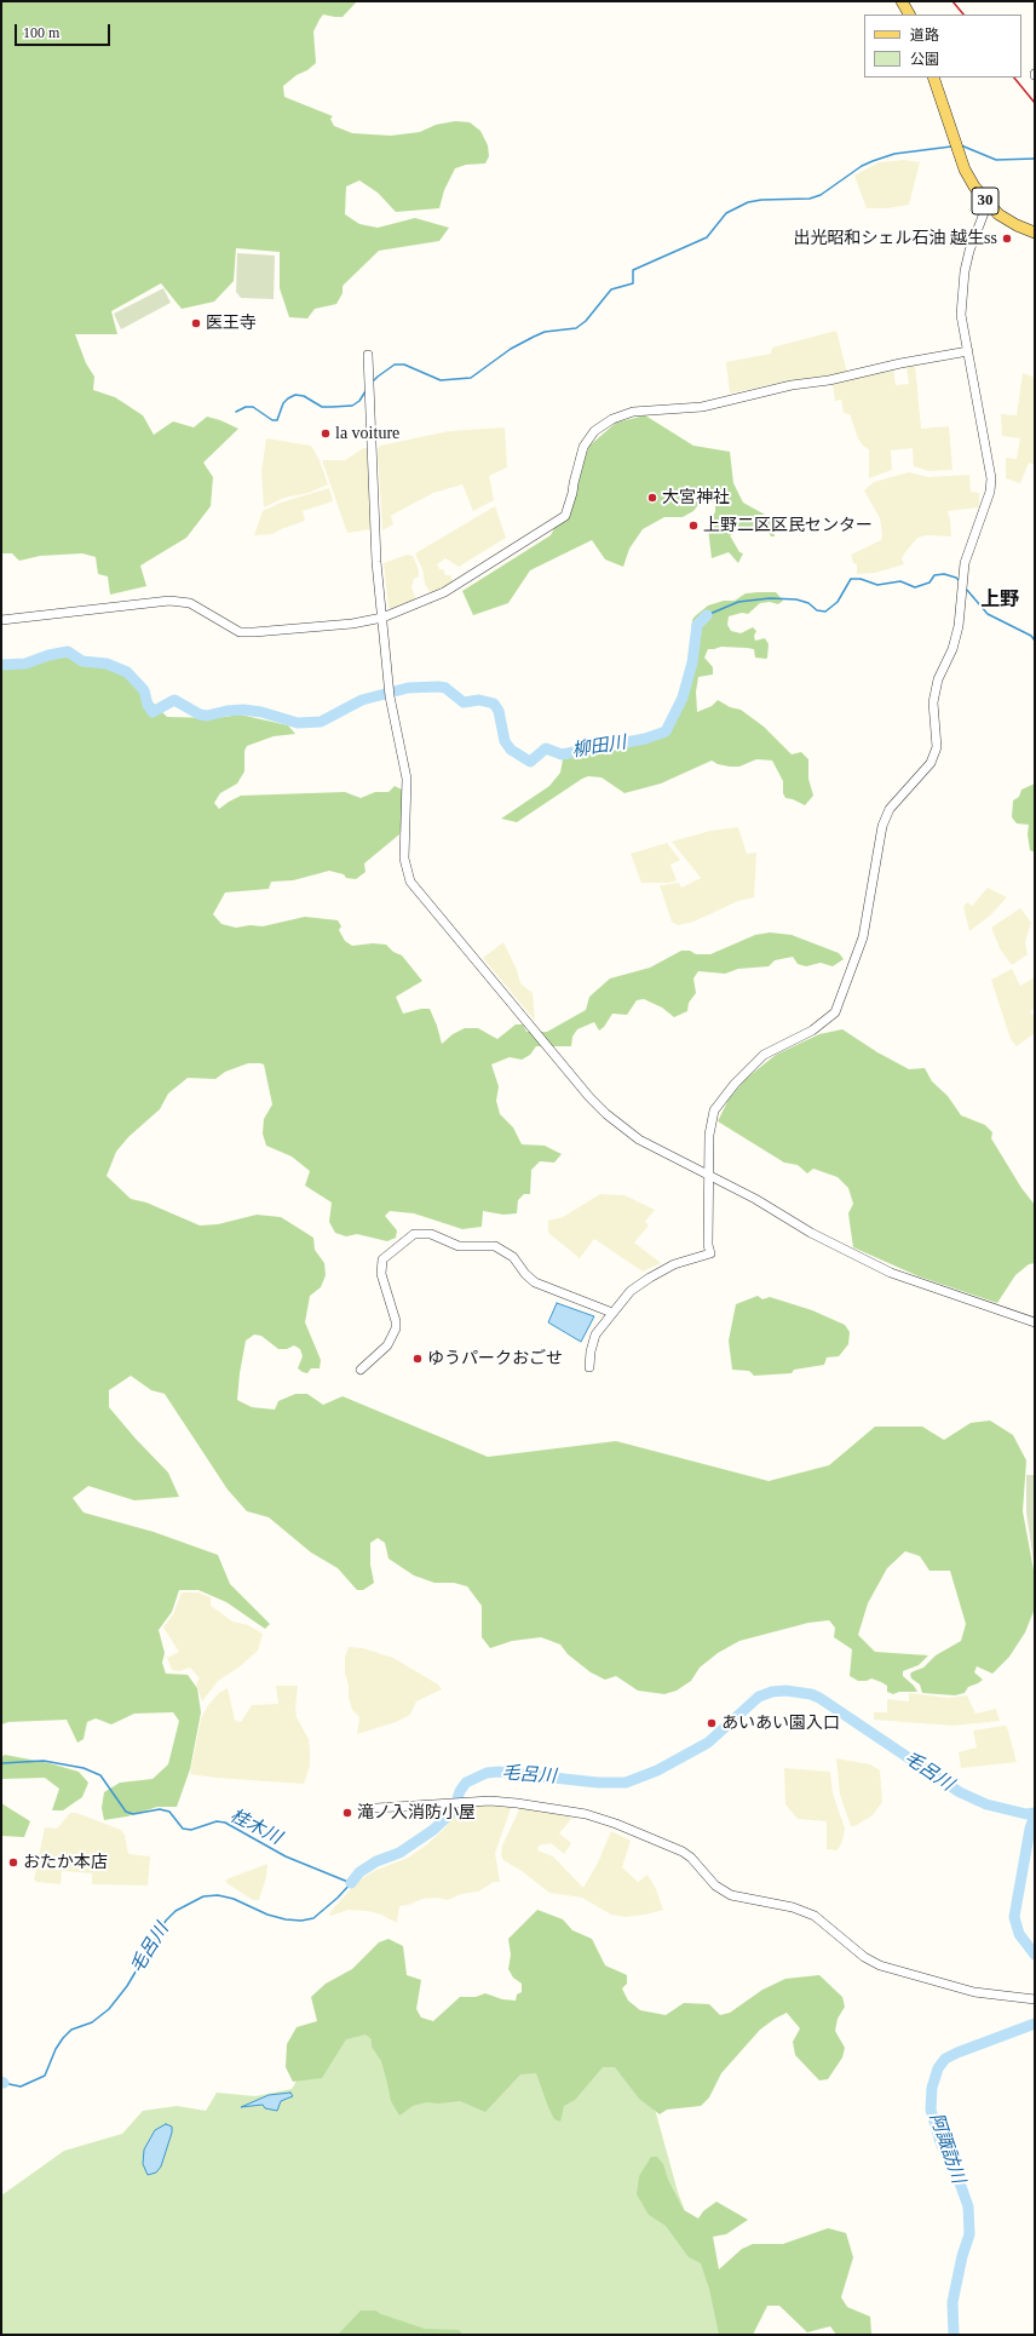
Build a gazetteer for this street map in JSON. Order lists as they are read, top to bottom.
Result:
{
  "streets": {
    "main road": ["30"]
  },
  "districts": ["上野"],
  "water": [
    "柳田川",
    "毛呂川",
    "桂木川",
    "阿諏訪川"
  ],
  "places": [
    "出光昭和シェル石油 越生ss",
    "医王寺",
    "la voiture",
    "大宮神社",
    "上野二区区民センター",
    "ゆうパークおごせ",
    "あいあい園入口",
    "滝ノ入消防小屋",
    "おたか本店"
  ],
  "legend": ["道路", "公園"],
  "scale_bar": "100 m"
}
